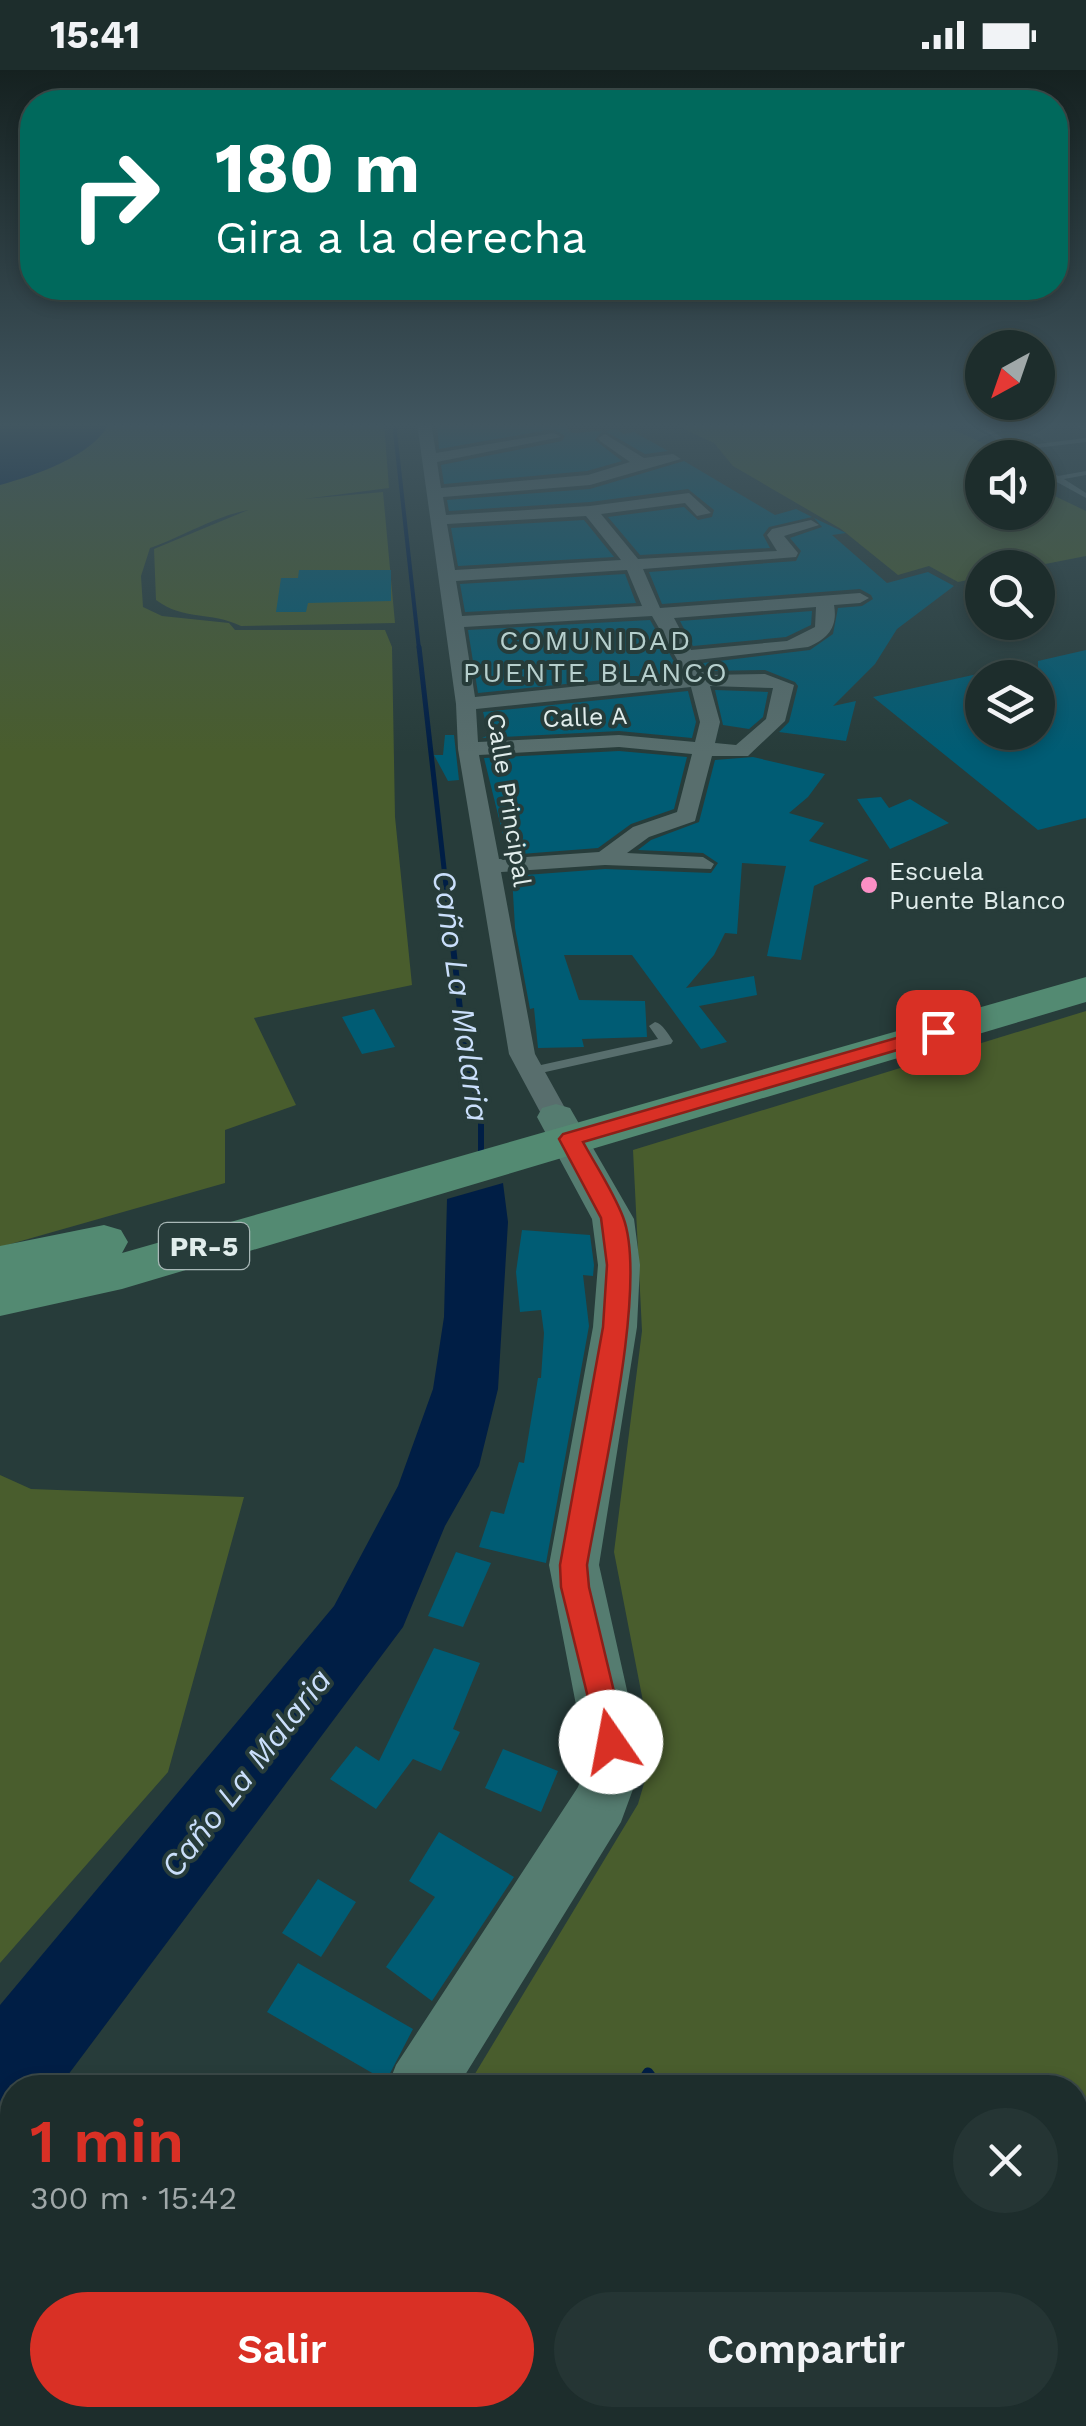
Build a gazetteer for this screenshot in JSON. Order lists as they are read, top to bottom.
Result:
{
  "streets": {
    "main road": ["PR-5"],
    "street": ["Calle A", "Calle Principal"]
  },
  "crossings": [
    ["Calle A", "Calle Principal"],
    ["Calle Principal", "PR-5"]
  ],
  "districts": ["COMUNIDAD PUENTE BLANCO"],
  "water": ["Caño La Malaria"],
  "places": ["Escuela Puente Blanco"],
  "north": "bottom left",
  "page": {
    "status": "15:41",
    "turn": ["180 m", "Gira a la derecha"],
    "heading": ["1 min", "300 m · 15:42"],
    "buttons": ["Salir", "Compartir"]
  }
}
